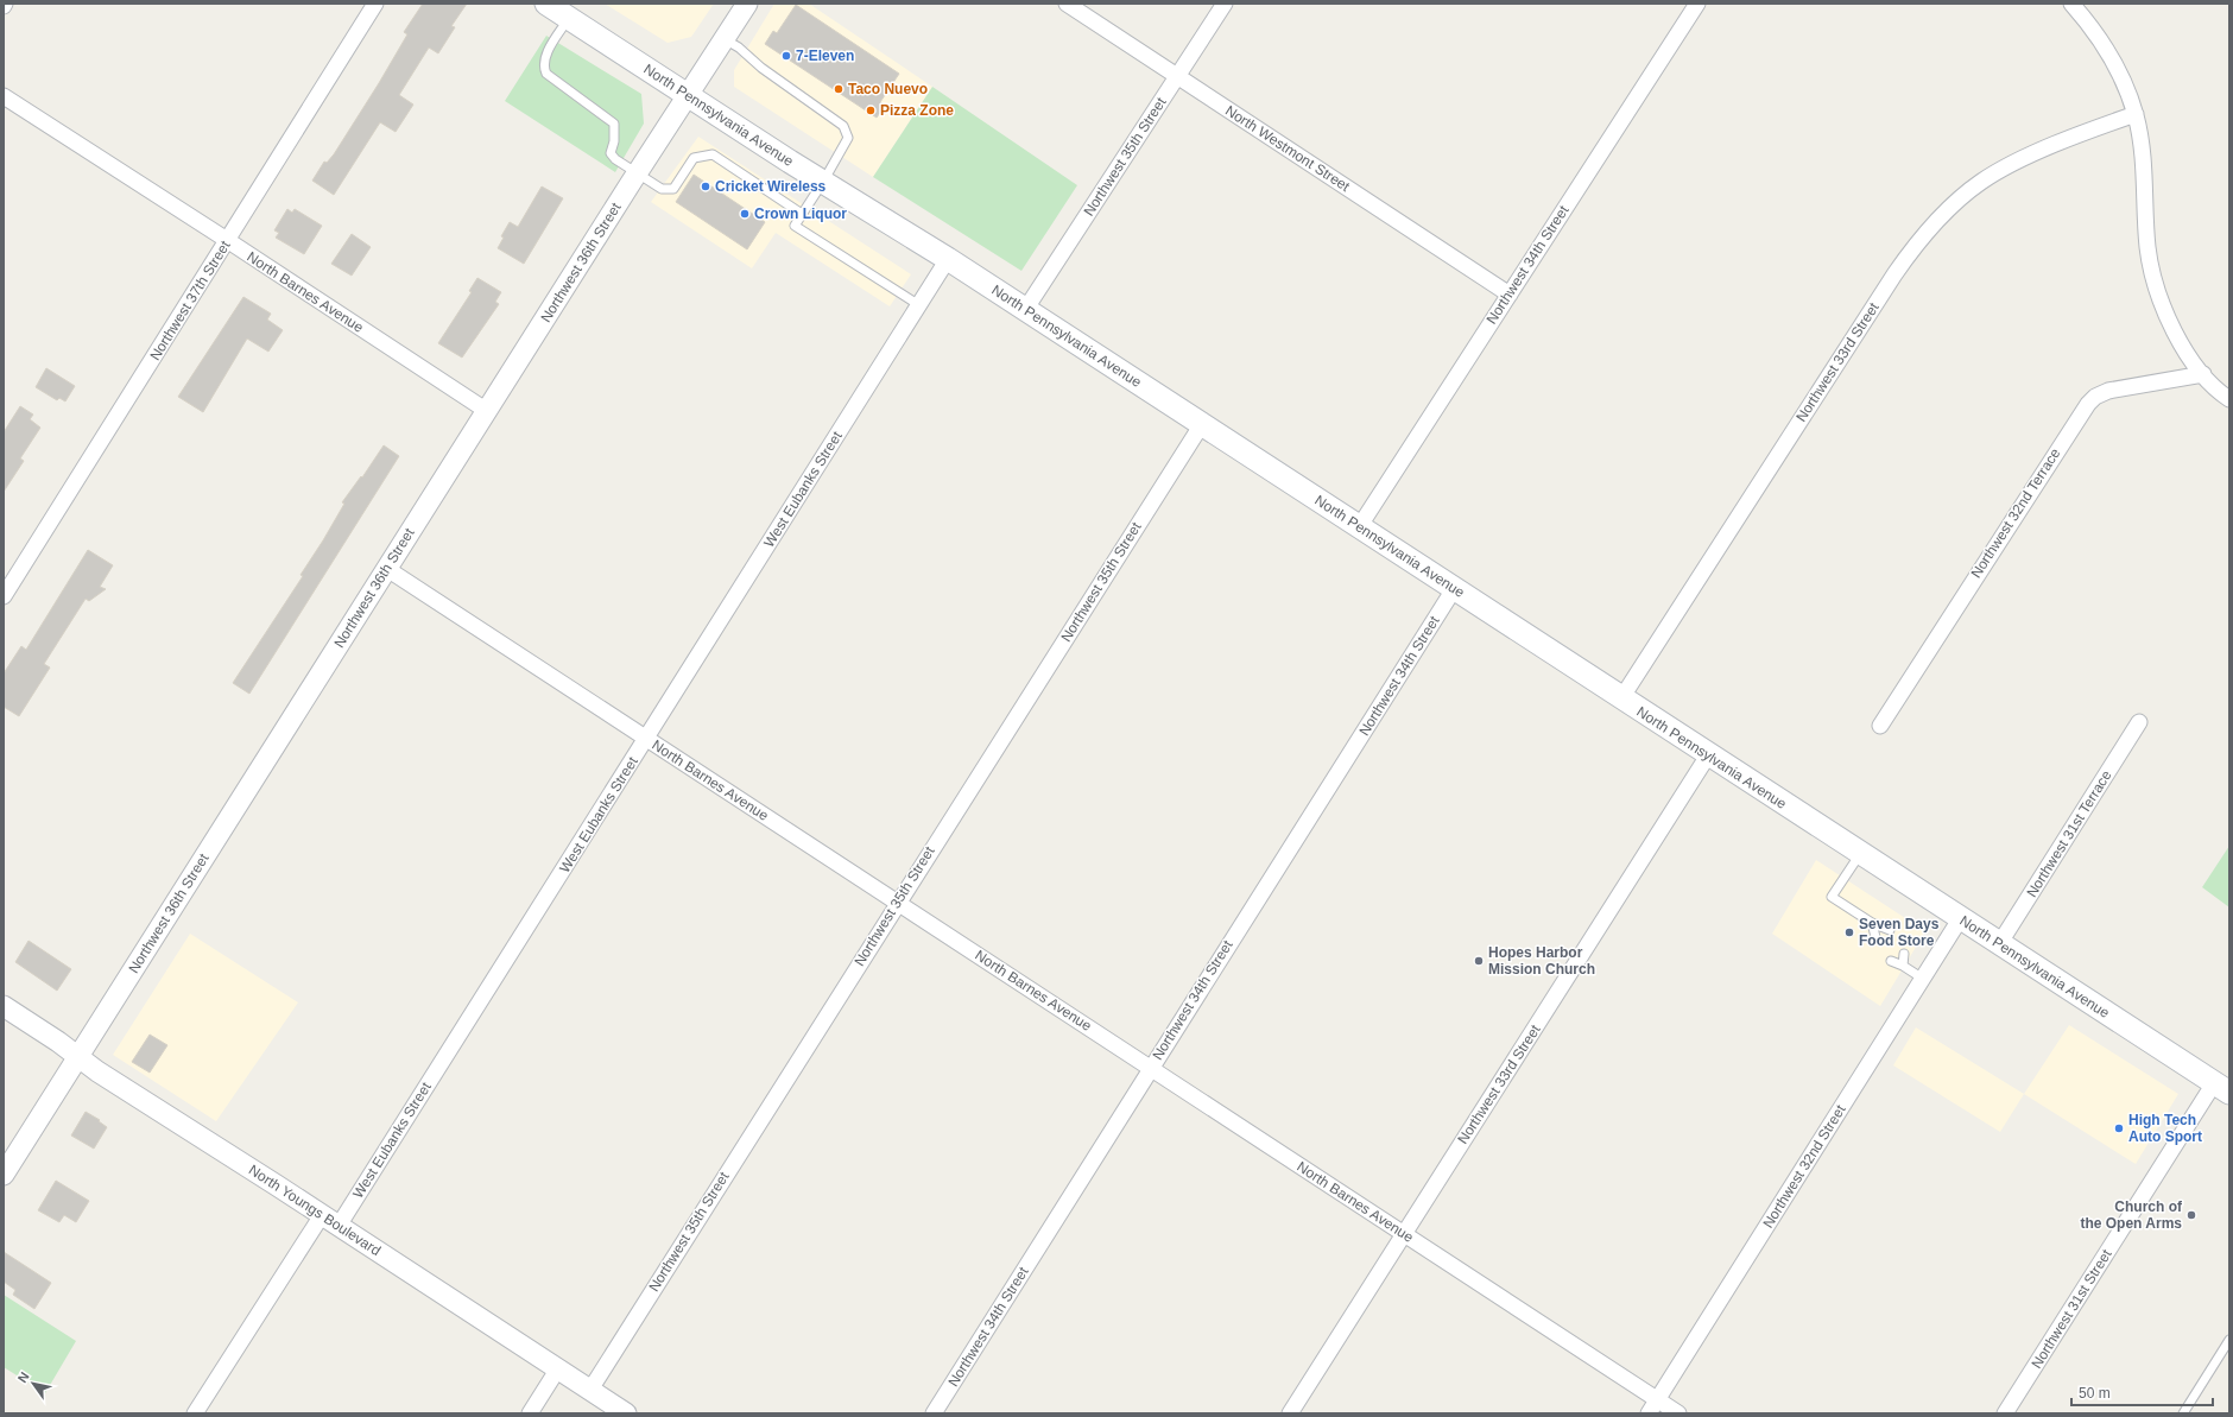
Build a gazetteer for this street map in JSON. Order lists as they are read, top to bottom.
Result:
{
  "streets": {
    "main road": ["North Pennsylvania Avenue"],
    "street": [
      "North Westmont Street",
      "Northwest 35th Street",
      "Northwest 36th Street",
      "Northwest 34th Street",
      "North Barnes Avenue",
      "Northwest 37th Street",
      "Northwest 33rd Street",
      "West Eubanks Street",
      "Northwest 32nd Terrace",
      "Northwest 31st Terrace",
      "Northwest 32nd Street",
      "North Youngs Boulevard",
      "Northwest 31st Street"
    ]
  },
  "crossings": [
    ["North Pennsylvania Avenue", "Northwest 35th Street"],
    ["North Pennsylvania Avenue", "Northwest 36th Street"],
    ["North Pennsylvania Avenue", "Northwest 34th Street"],
    ["North Pennsylvania Avenue", "Northwest 33rd Street"],
    ["North Pennsylvania Avenue", "West Eubanks Street"],
    ["North Pennsylvania Avenue", "Northwest 31st Terrace"],
    ["North Pennsylvania Avenue", "Northwest 32nd Street"],
    ["North Pennsylvania Avenue", "Northwest 31st Street"],
    ["North Westmont Street", "Northwest 35th Street"],
    ["North Westmont Street", "Northwest 34th Street"],
    ["Northwest 35th Street", "North Barnes Avenue"],
    ["Northwest 35th Street", "North Youngs Boulevard"],
    ["Northwest 36th Street", "North Barnes Avenue"],
    ["Northwest 36th Street", "North Youngs Boulevard"],
    ["Northwest 34th Street", "North Barnes Avenue"],
    ["North Barnes Avenue", "Northwest 37th Street"],
    ["North Barnes Avenue", "Northwest 33rd Street"],
    ["North Barnes Avenue", "West Eubanks Street"],
    ["North Barnes Avenue", "Northwest 32nd Street"],
    ["West Eubanks Street", "North Youngs Boulevard"]
  ],
  "places": [
    "7-Eleven",
    "Taco Nuevo",
    "Pizza Zone",
    "Cricket Wireless",
    "Crown Liquor",
    "Seven Days Food Store",
    "Hopes Harbor Mission Church",
    "High Tech Auto Sport",
    "Church of the Open Arms"
  ],
  "scale_bar": "50 m",
  "north": "top left"
}
